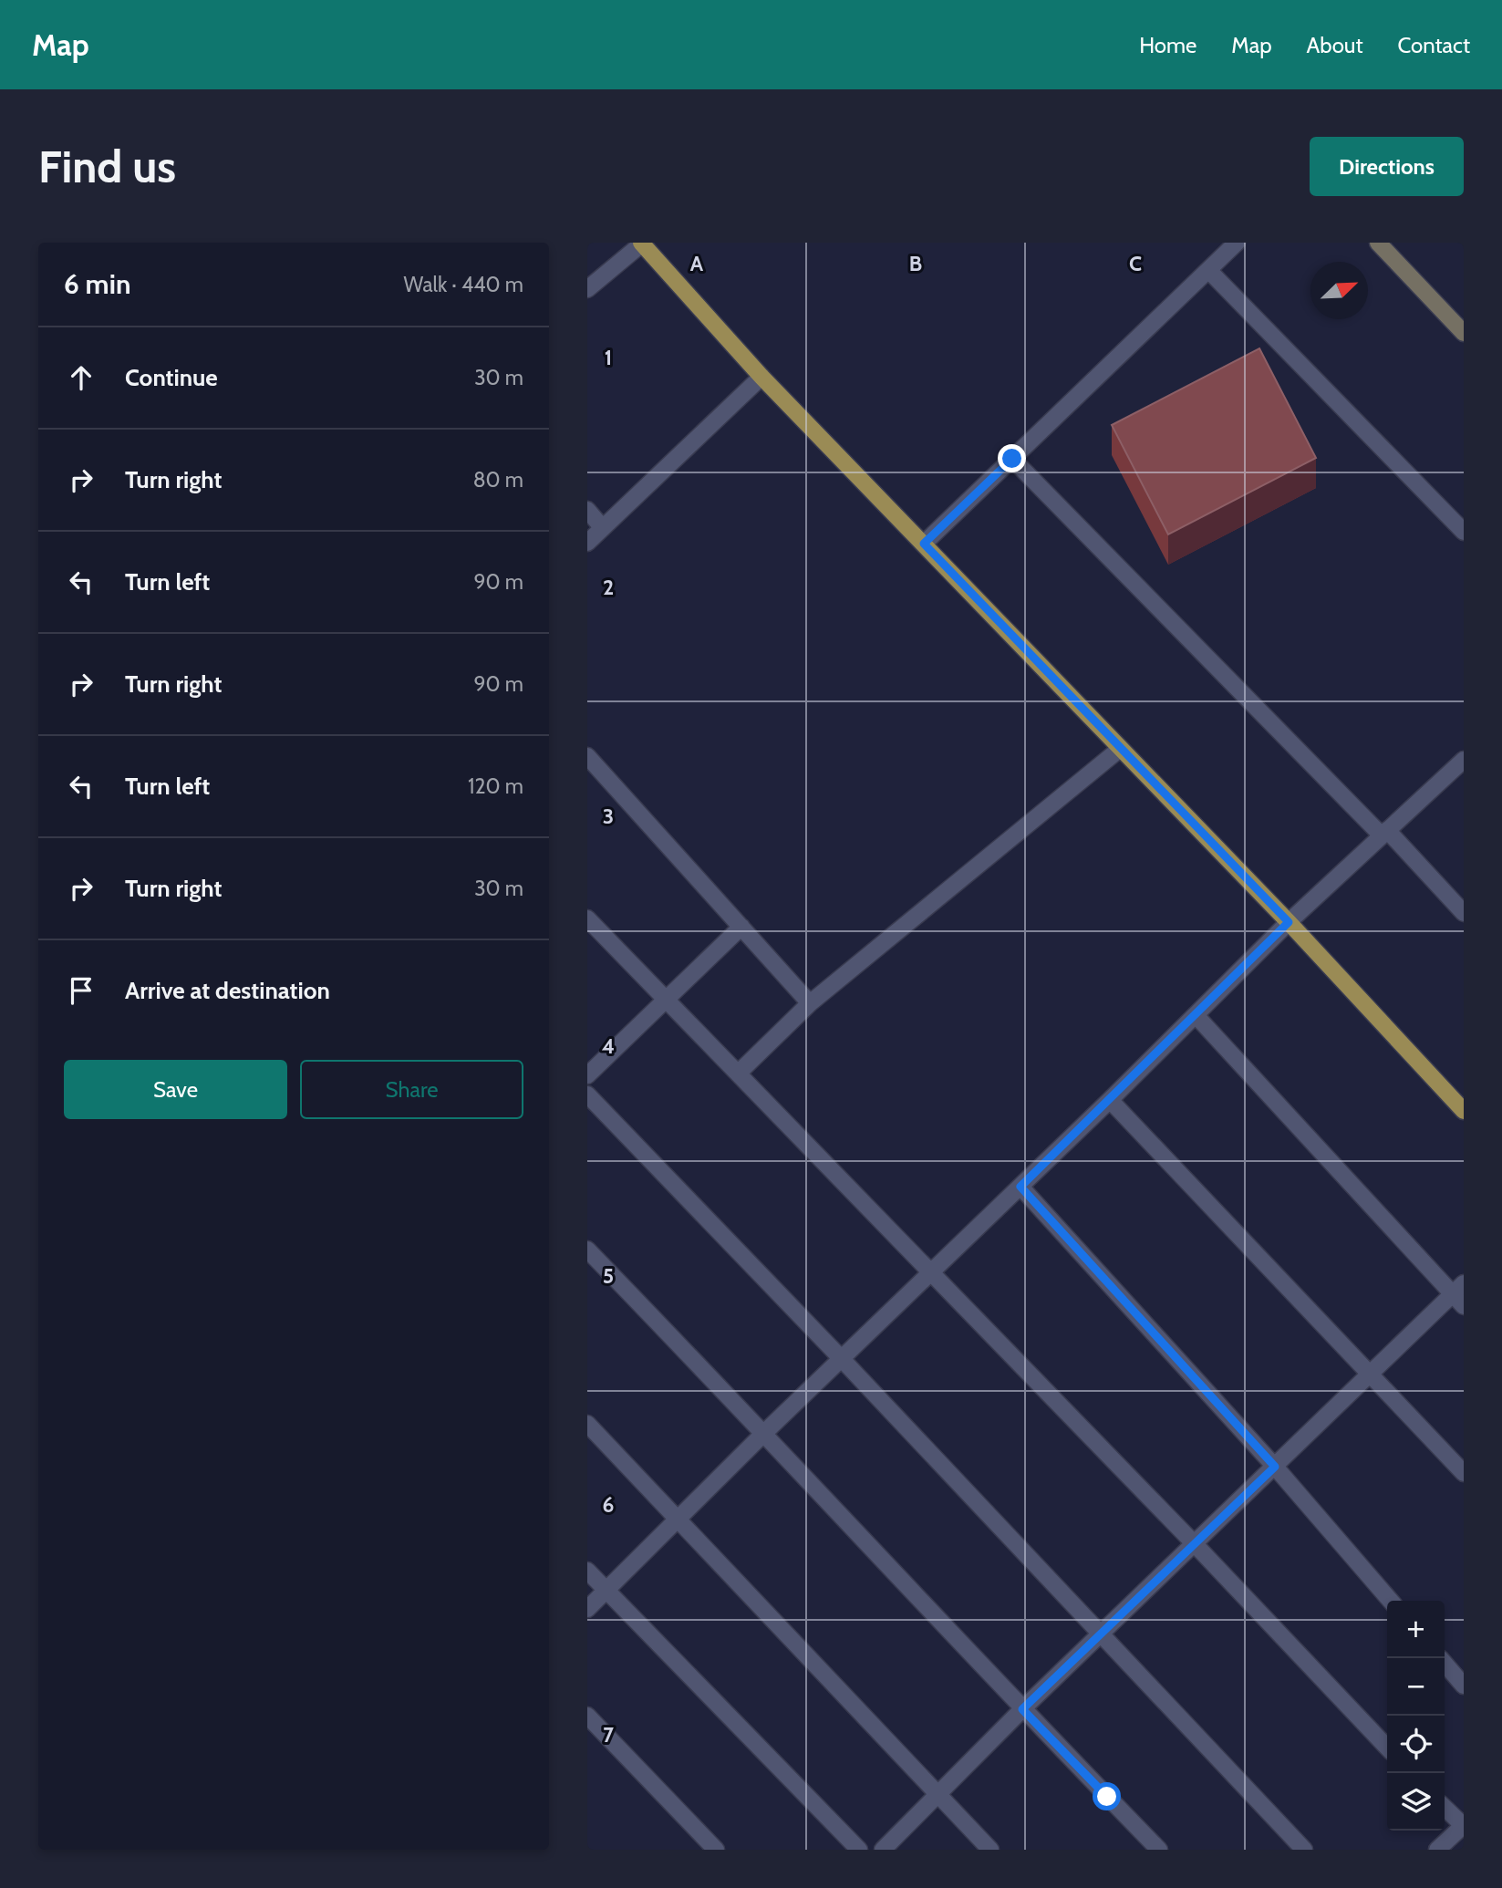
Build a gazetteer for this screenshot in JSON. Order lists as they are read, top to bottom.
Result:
{
  "north": "top right",
  "page": {
    "header": "Map",
    "nav": [
      "Home",
      "Map",
      "About",
      "Contact"
    ],
    "buttons": [
      "Directions",
      ["Save", "Share"]
    ],
    "title": "Find us",
    "heading": ["6 min", "Walk · 440 m"],
    "list": [
      ["Continue", "30 m"],
      ["Turn right", "80 m"],
      ["Turn left", "90 m"],
      ["Turn right", "90 m"],
      ["Turn left", "120 m"],
      ["Turn right", "30 m"],
      "Arrive at destination"
    ],
    "map_buttons": ["+", "−"]
  },
  "grid": {
    "columns": ["A", "B", "C"],
    "rows": [
      "1",
      "2",
      "3",
      "4",
      "5",
      "6",
      "7"
    ]
  }
}
